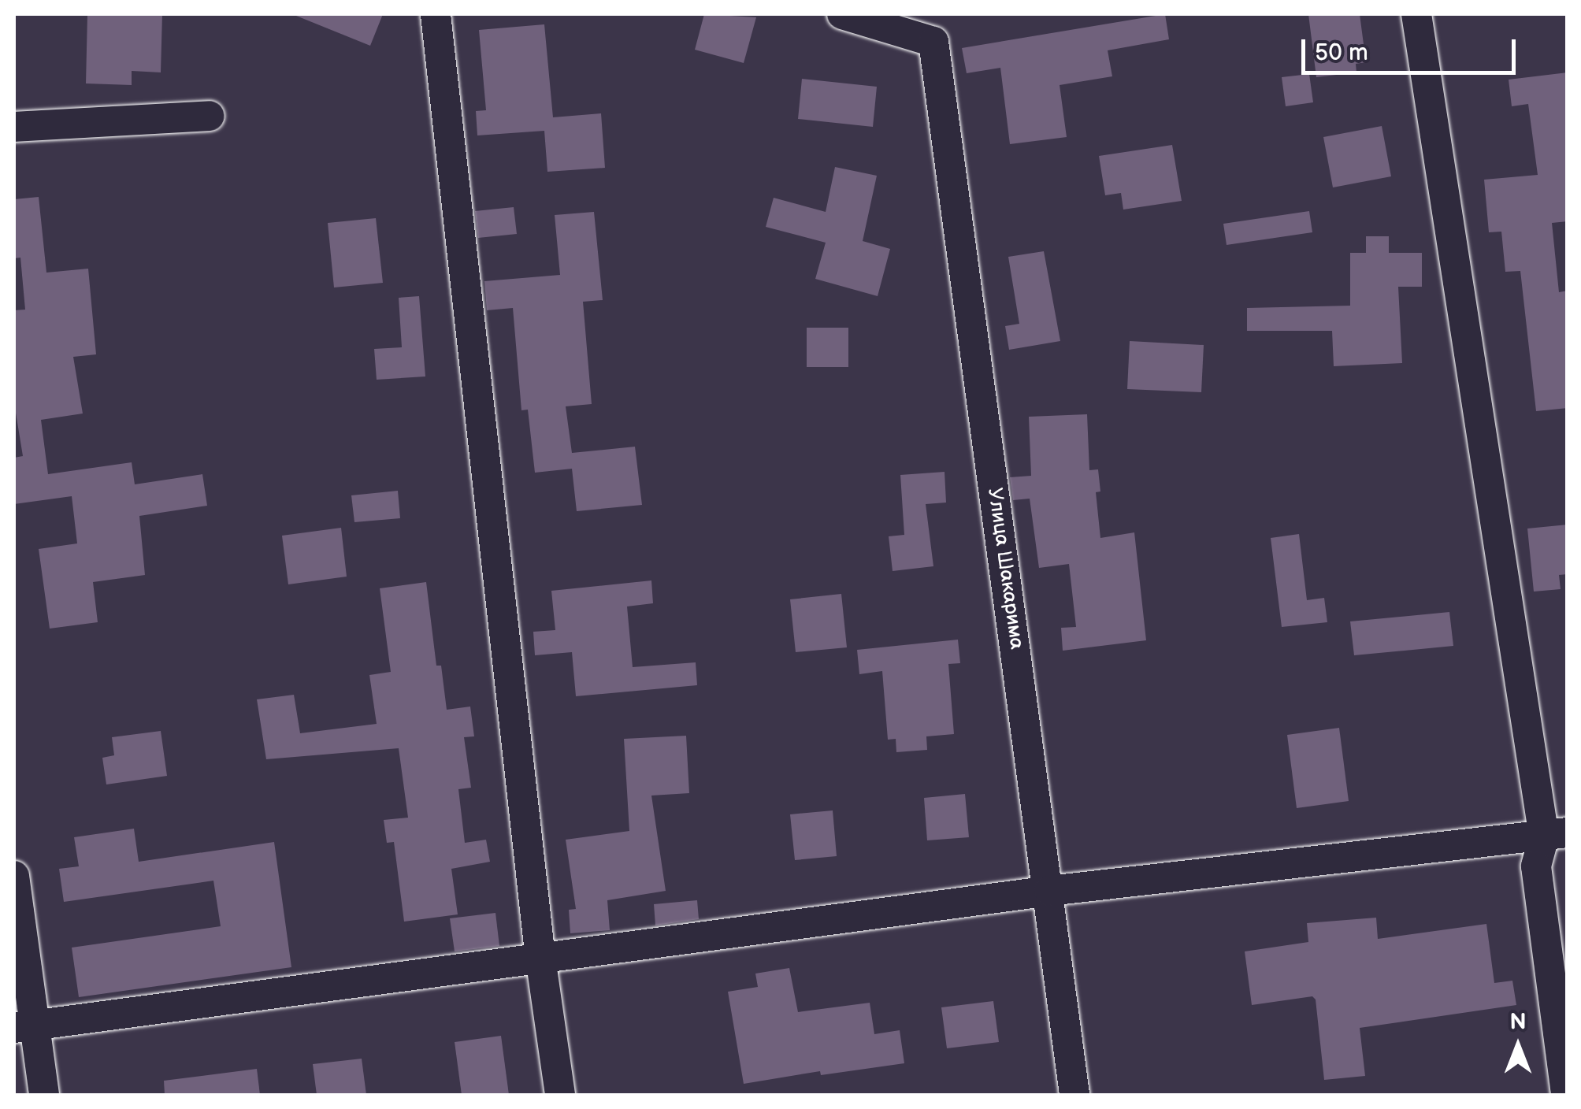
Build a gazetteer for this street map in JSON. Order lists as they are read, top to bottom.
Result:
{
  "streets": {
    "street": ["Улица Шакарима"]
  },
  "scale_bar": "50 m",
  "north": "top"
}
